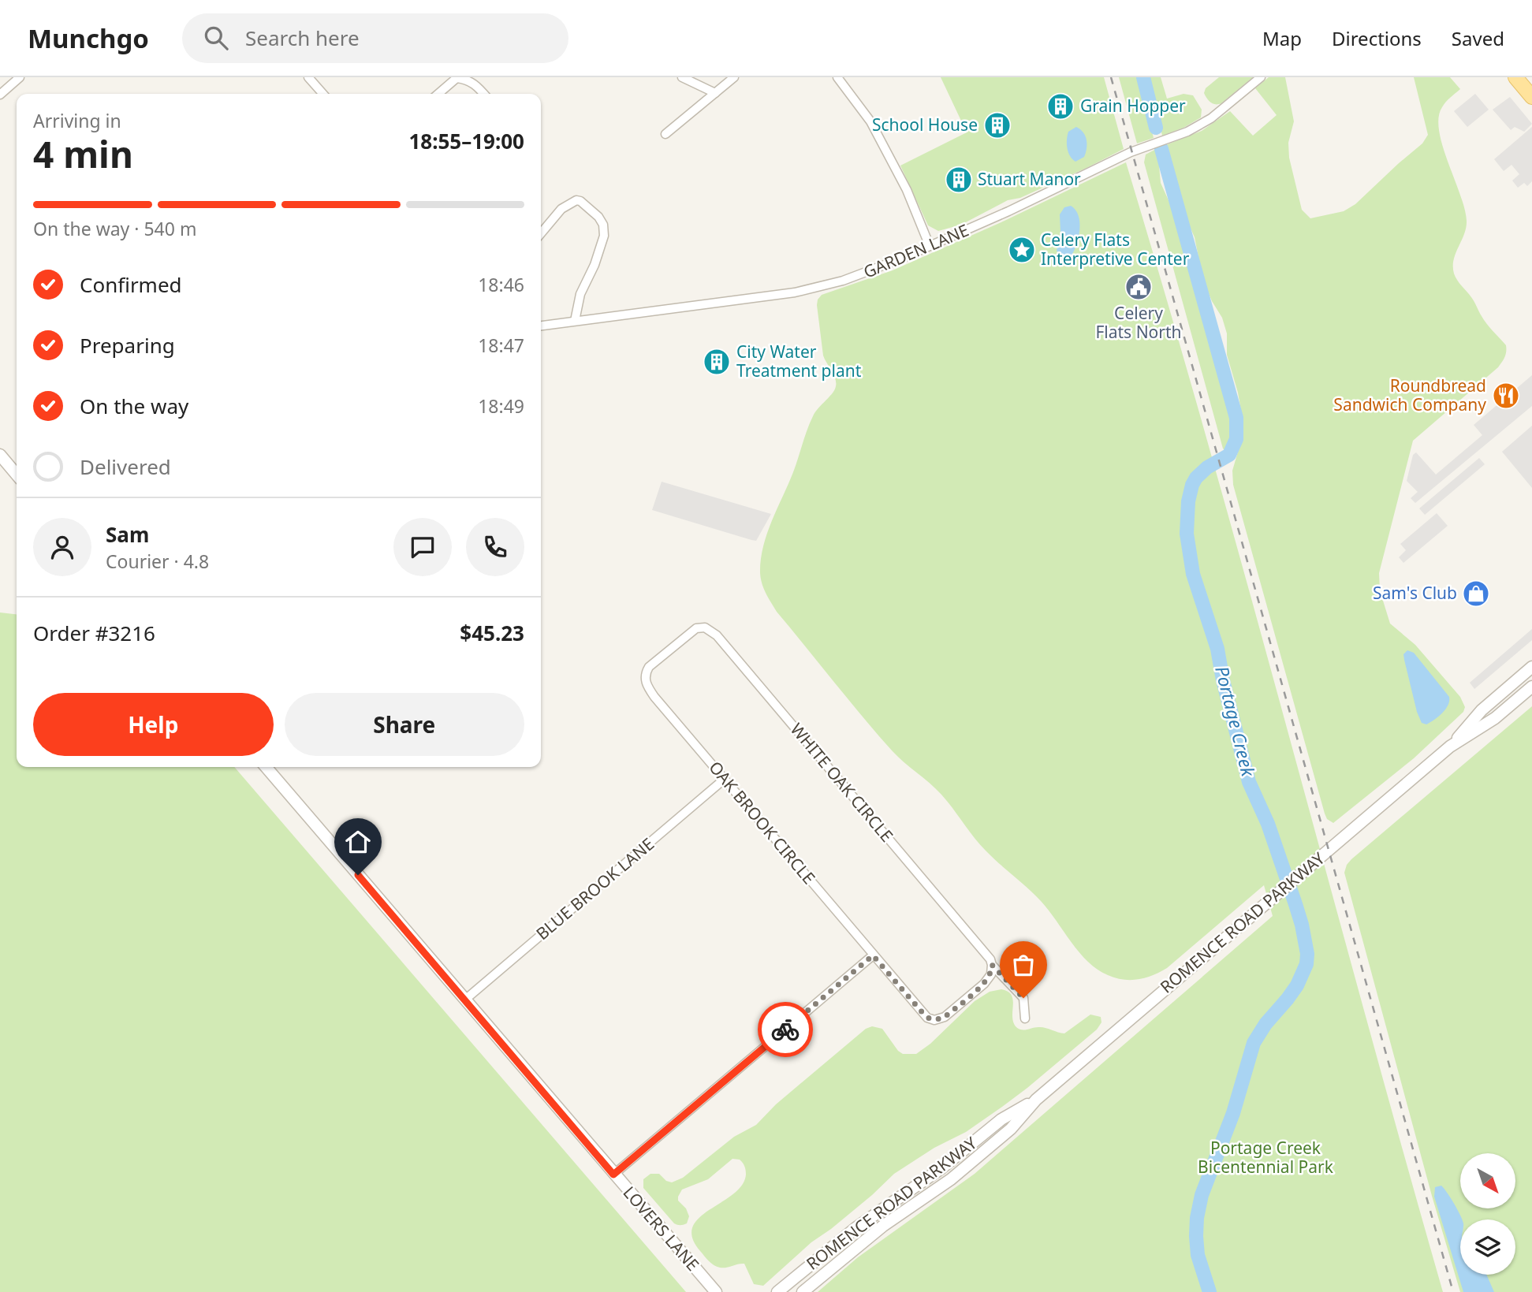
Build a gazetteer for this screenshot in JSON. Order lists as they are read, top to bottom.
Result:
{
  "streets": {
    "street": [
      "GARDEN LANE",
      "WHITE OAK CIRCLE",
      "OAK BROOK CIRCLE",
      "BLUE BROOK LANE",
      "ROMENCE ROAD PARKWAY",
      "LOVERS LANE"
    ]
  },
  "crossings": [
    ["WHITE OAK CIRCLE", "OAK BROOK CIRCLE"],
    ["OAK BROOK CIRCLE", "BLUE BROOK LANE"],
    ["BLUE BROOK LANE", "LOVERS LANE"]
  ],
  "water": ["Portage Creek"],
  "parks": ["Portage Creek Bicentennial Park"],
  "places": {
    "building": [
      "Grain Hopper",
      "School House",
      "Stuart Manor",
      "City Water Treatment plant"
    ],
    "place": ["Celery Flats Interpretive Center"],
    "public building": ["Celery Flats North"],
    "restaurant": ["Roundbread Sandwich Company"],
    "shop": ["Sam's Club"]
  },
  "north": "bottom right",
  "page": {
    "header": "Munchgo",
    "search": "Search here",
    "nav": ["Map", "Directions", "Saved"],
    "heading": ["4 min", "Arriving in", "18:55–19:00"],
    "panel": [
      "Sam",
      "Courier · 4.8",
      "Order #3216",
      "$45.23"
    ],
    "bar": "On the way · 540 m",
    "list": [
      ["Confirmed", "18:46"],
      ["Preparing", "18:47"],
      ["On the way", "18:49"],
      "Delivered"
    ],
    "buttons": ["Help", "Share"]
  }
}
